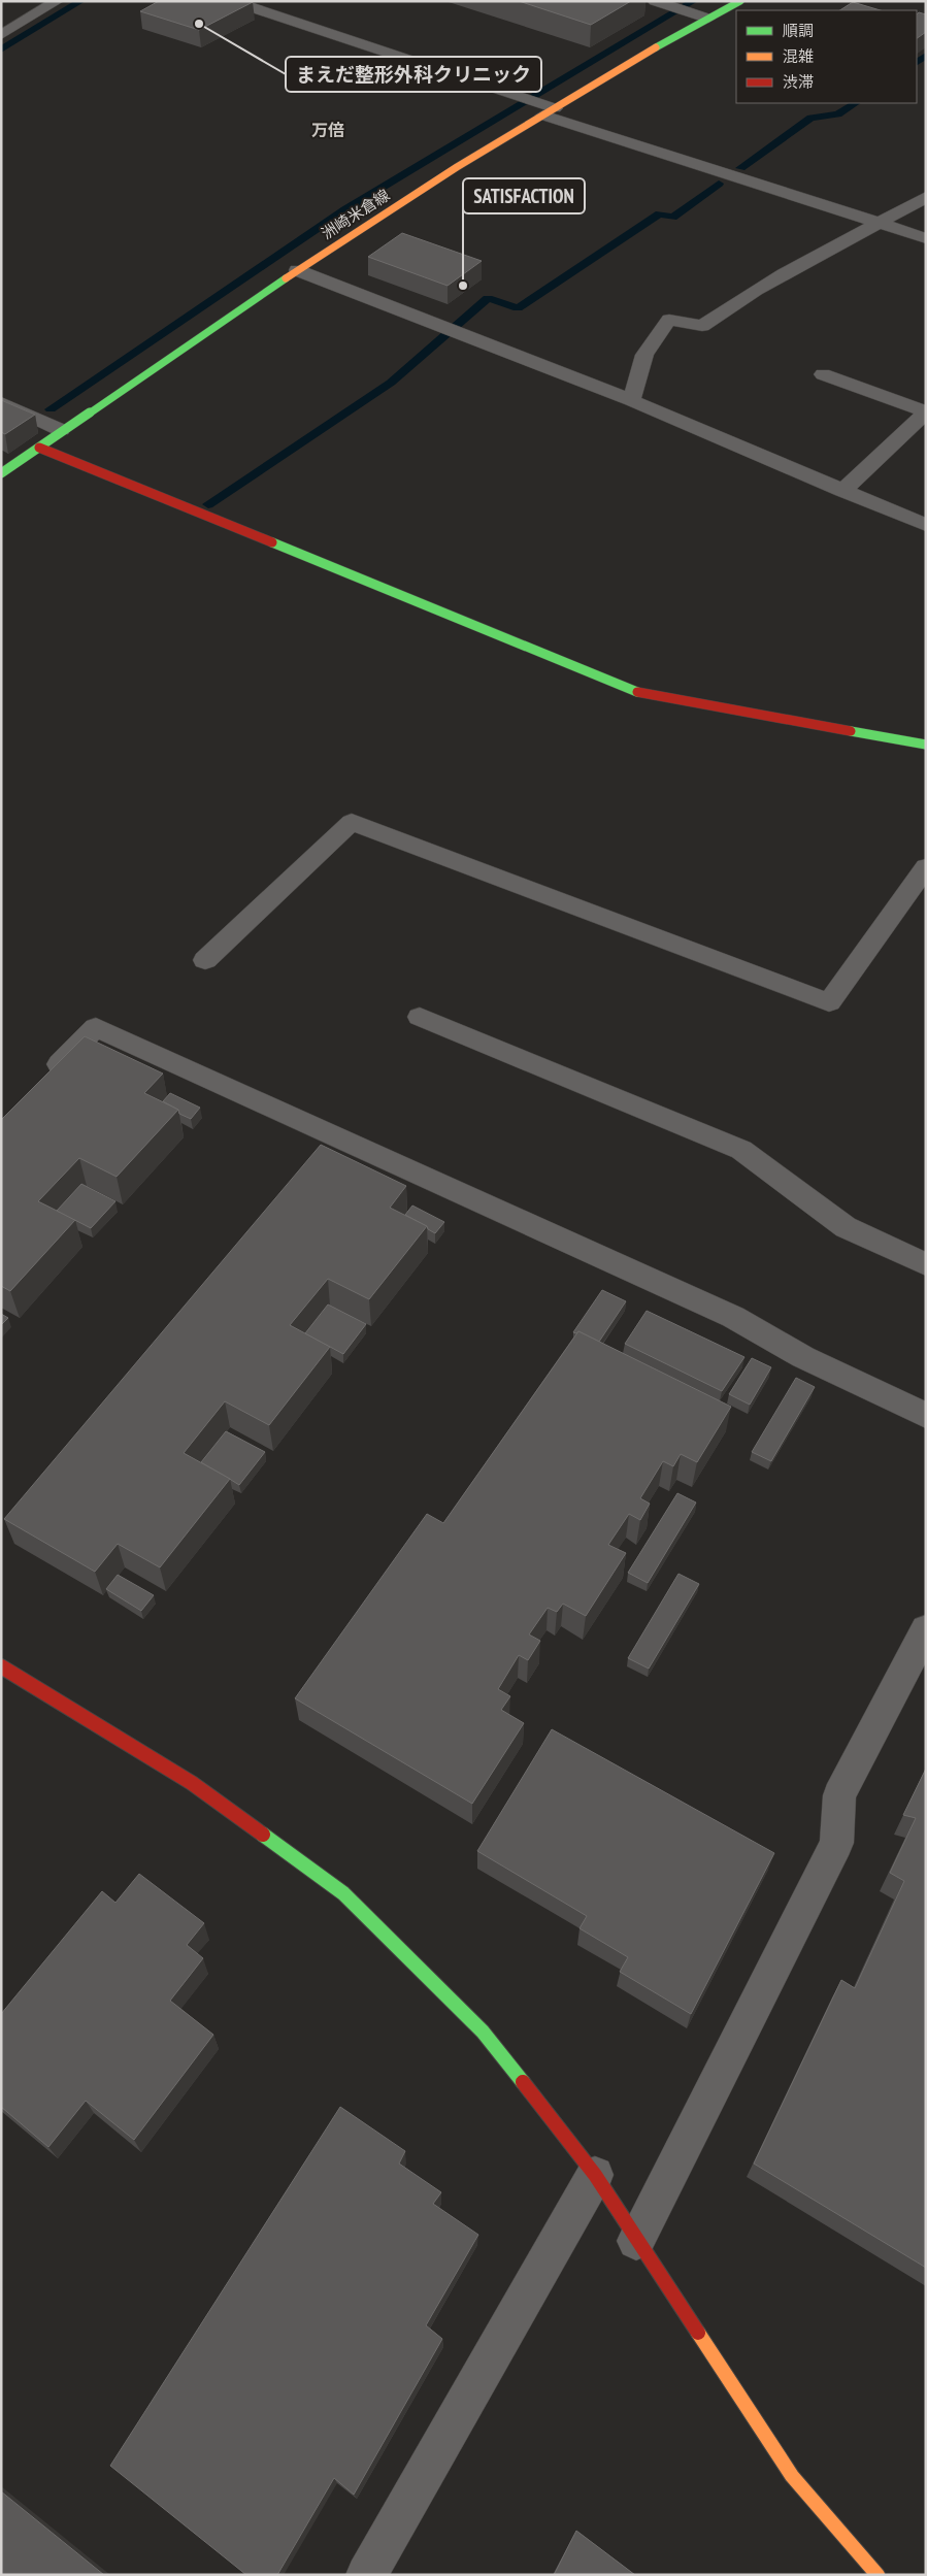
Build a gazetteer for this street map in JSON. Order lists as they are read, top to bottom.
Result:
{
  "streets": {
    "street": ["洲崎米倉線"]
  },
  "districts": ["万倍"],
  "places": ["まえだ整形外科クリニック", "SATISFACTION"],
  "legend": ["順調", "混雑", "渋滞"]
}
